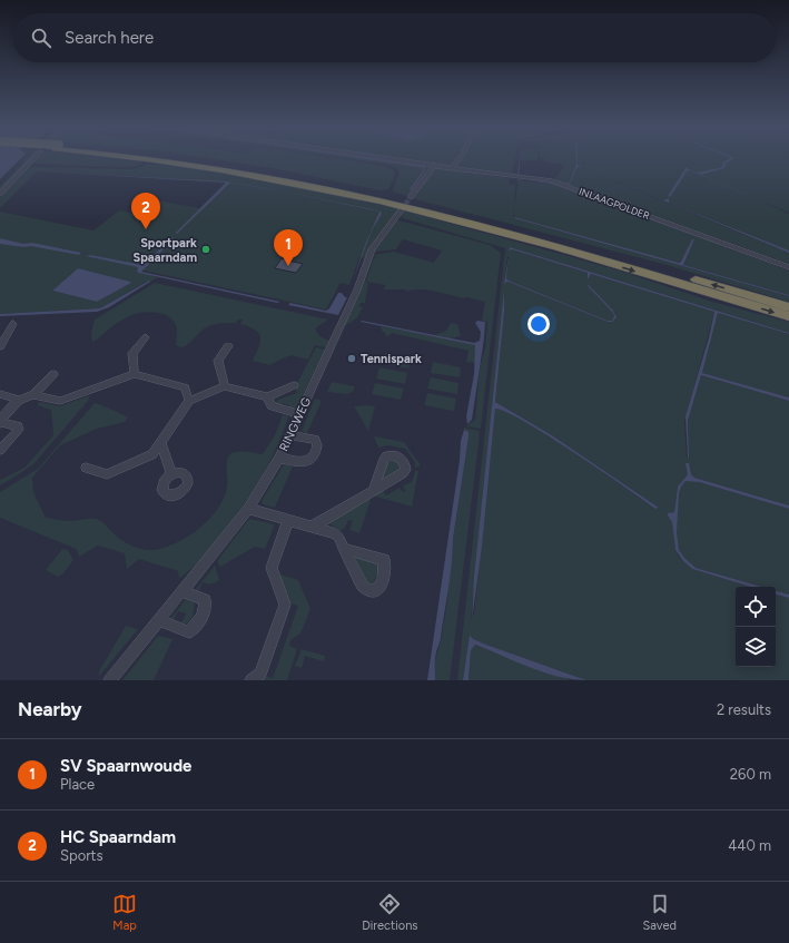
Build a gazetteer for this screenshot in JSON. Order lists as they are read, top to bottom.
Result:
{
  "streets": {
    "street": ["INLAAGPOLDER", "RINGWEG"]
  },
  "places": ["Sportpark Spaarndam", "Tennispark"],
  "page": {
    "search": "Search here",
    "pins": ["2", "1"],
    "heading": ["Nearby", "2 results"],
    "list": [
      {
        "mark": "1",
        "name": "SV Spaarnwoude",
        "note": "Place",
        "value": "260 m"
      },
      {
        "mark": "2",
        "name": "HC Spaarndam",
        "note": "Sports",
        "value": "440 m"
      }
    ],
    "nav": ["Map", "Directions", "Saved"]
  }
}
